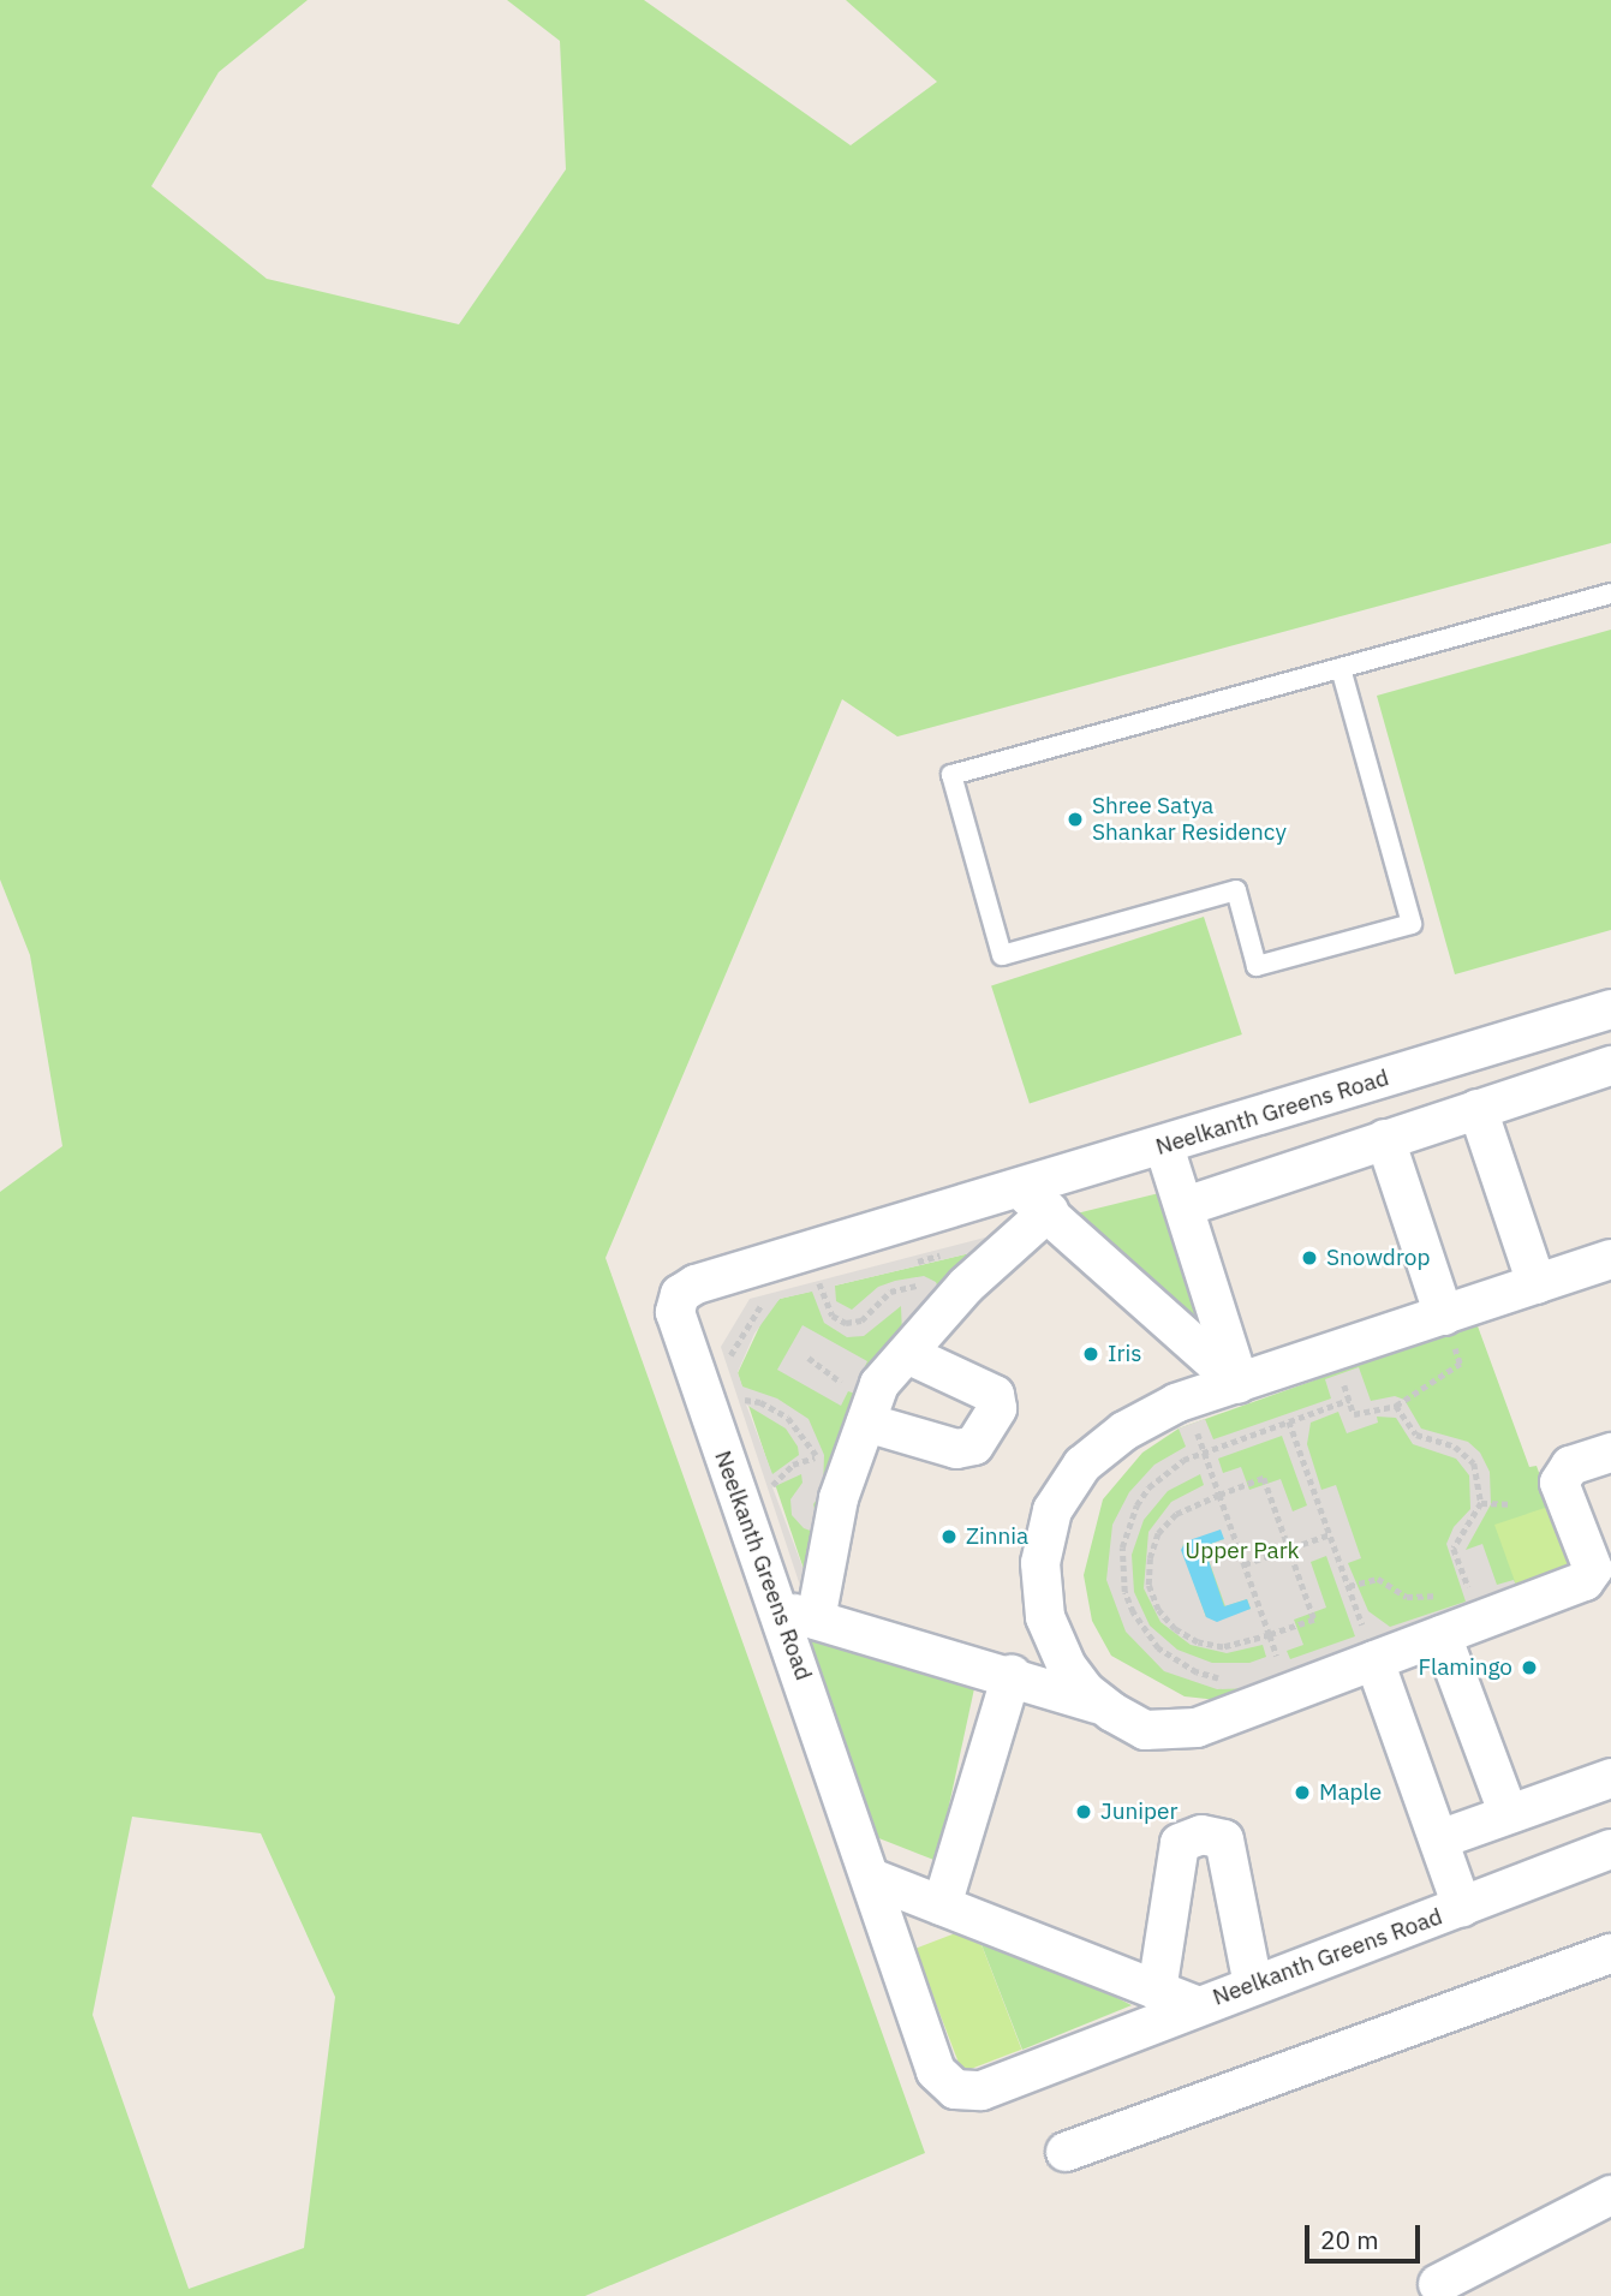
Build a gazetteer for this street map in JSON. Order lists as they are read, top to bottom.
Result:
{
  "streets": {
    "street": ["Neelkanth Greens Road"]
  },
  "parks": ["Upper Park"],
  "places": [
    "Shree Satya Shankar Residency",
    "Snowdrop",
    "Iris",
    "Zinnia",
    "Flamingo",
    "Maple",
    "Juniper"
  ],
  "scale_bar": "20 m"
}
